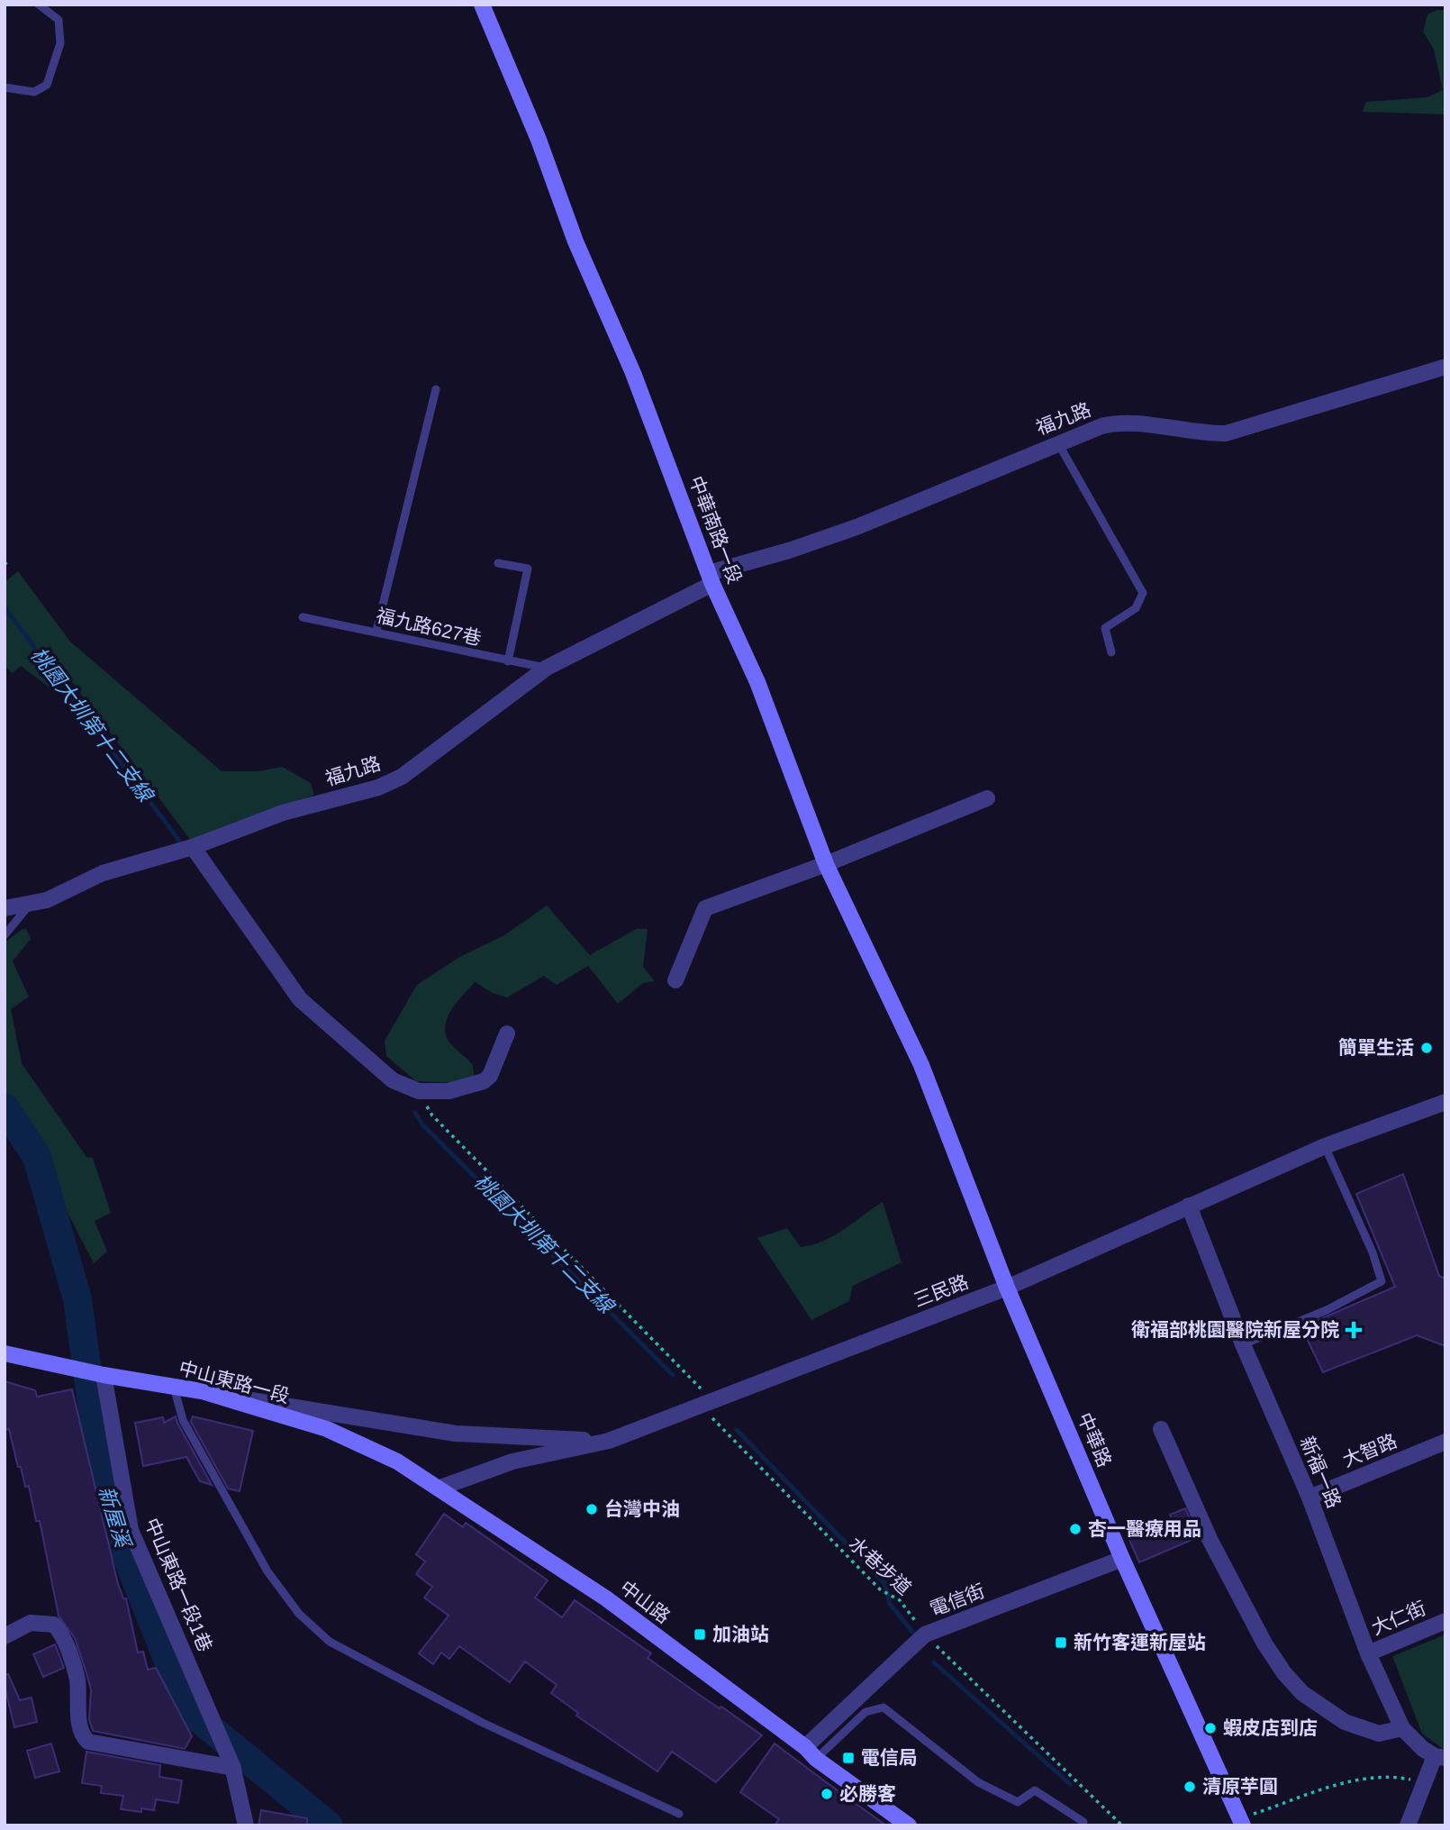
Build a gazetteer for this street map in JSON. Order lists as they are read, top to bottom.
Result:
{
  "streets": {
    "main road": [
      "中華南路一段",
      "中山東路一段",
      "中華路",
      "中山路"
    ],
    "street": [
      "福九路",
      "三民路",
      "大智路",
      "新福一路",
      "中山東路一段1巷",
      "電信街",
      "大仁街"
    ],
    "lane": ["福九路627巷"],
    "path": ["水巷步道"]
  },
  "crossings": [
    ["福九路", "中華南路一段"],
    ["福九路", "福九路627巷"],
    ["中華南路一段", "中華路"],
    ["三民路", "中山東路一段"],
    ["三民路", "中華路"],
    ["三民路", "新福一路"],
    ["三民路", "水巷步道"],
    ["三民路", "中山路"],
    ["中山東路一段", "中山東路一段1巷"],
    ["中山東路一段", "中山路"],
    ["中華路", "電信街"],
    ["大智路", "新福一路"],
    ["新福一路", "大仁街"],
    ["水巷步道", "電信街"],
    ["電信街", "中山路"]
  ],
  "water": ["桃園大圳第十二支線", "新屋溪"],
  "places": {
    "other": [
      "簡單生活",
      "台灣中油",
      "杏一醫療用品",
      "蝦皮店到店",
      "清原芋圓",
      "必勝客"
    ],
    "health": ["衛福部桃園醫院新屋分院"],
    "transit": ["加油站", "新竹客運新屋站", "電信局"]
  }
}
